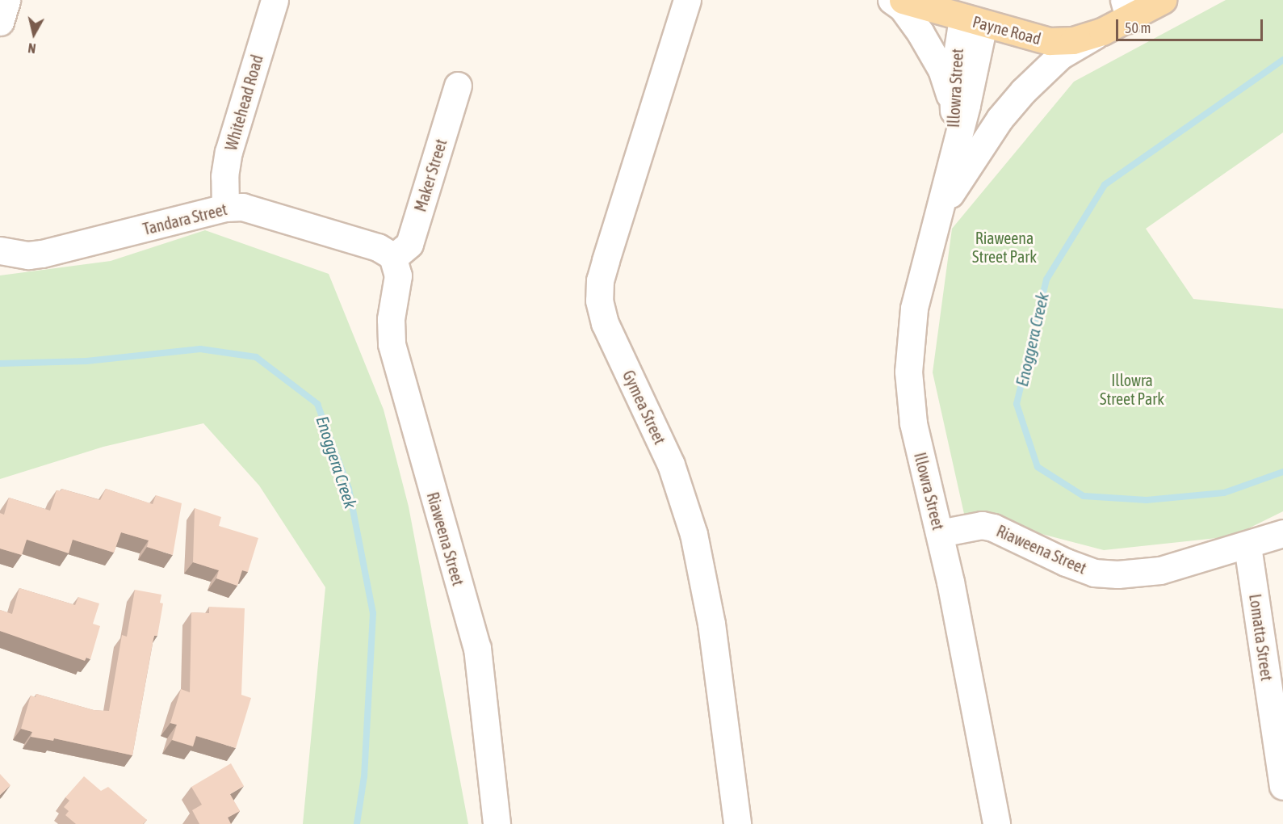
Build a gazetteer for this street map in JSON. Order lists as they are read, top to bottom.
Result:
{
  "streets": {
    "main road": ["Payne Road"],
    "street": [
      "Illowra Street",
      "Whitehead Road",
      "Maker Street",
      "Tandara Street",
      "Gymea Street",
      "Riaweena Street",
      "Lomatta Street"
    ]
  },
  "crossings": [
    ["Payne Road", "Illowra Street"],
    ["Illowra Street", "Riaweena Street"],
    ["Whitehead Road", "Tandara Street"],
    ["Maker Street", "Tandara Street"],
    ["Maker Street", "Riaweena Street"],
    ["Tandara Street", "Riaweena Street"],
    ["Riaweena Street", "Lomatta Street"]
  ],
  "water": ["Enoggera Creek"],
  "parks": ["Riaweena Street Park", "Illowra Street Park"],
  "scale_bar": "50 m",
  "north": "bottom"
}
